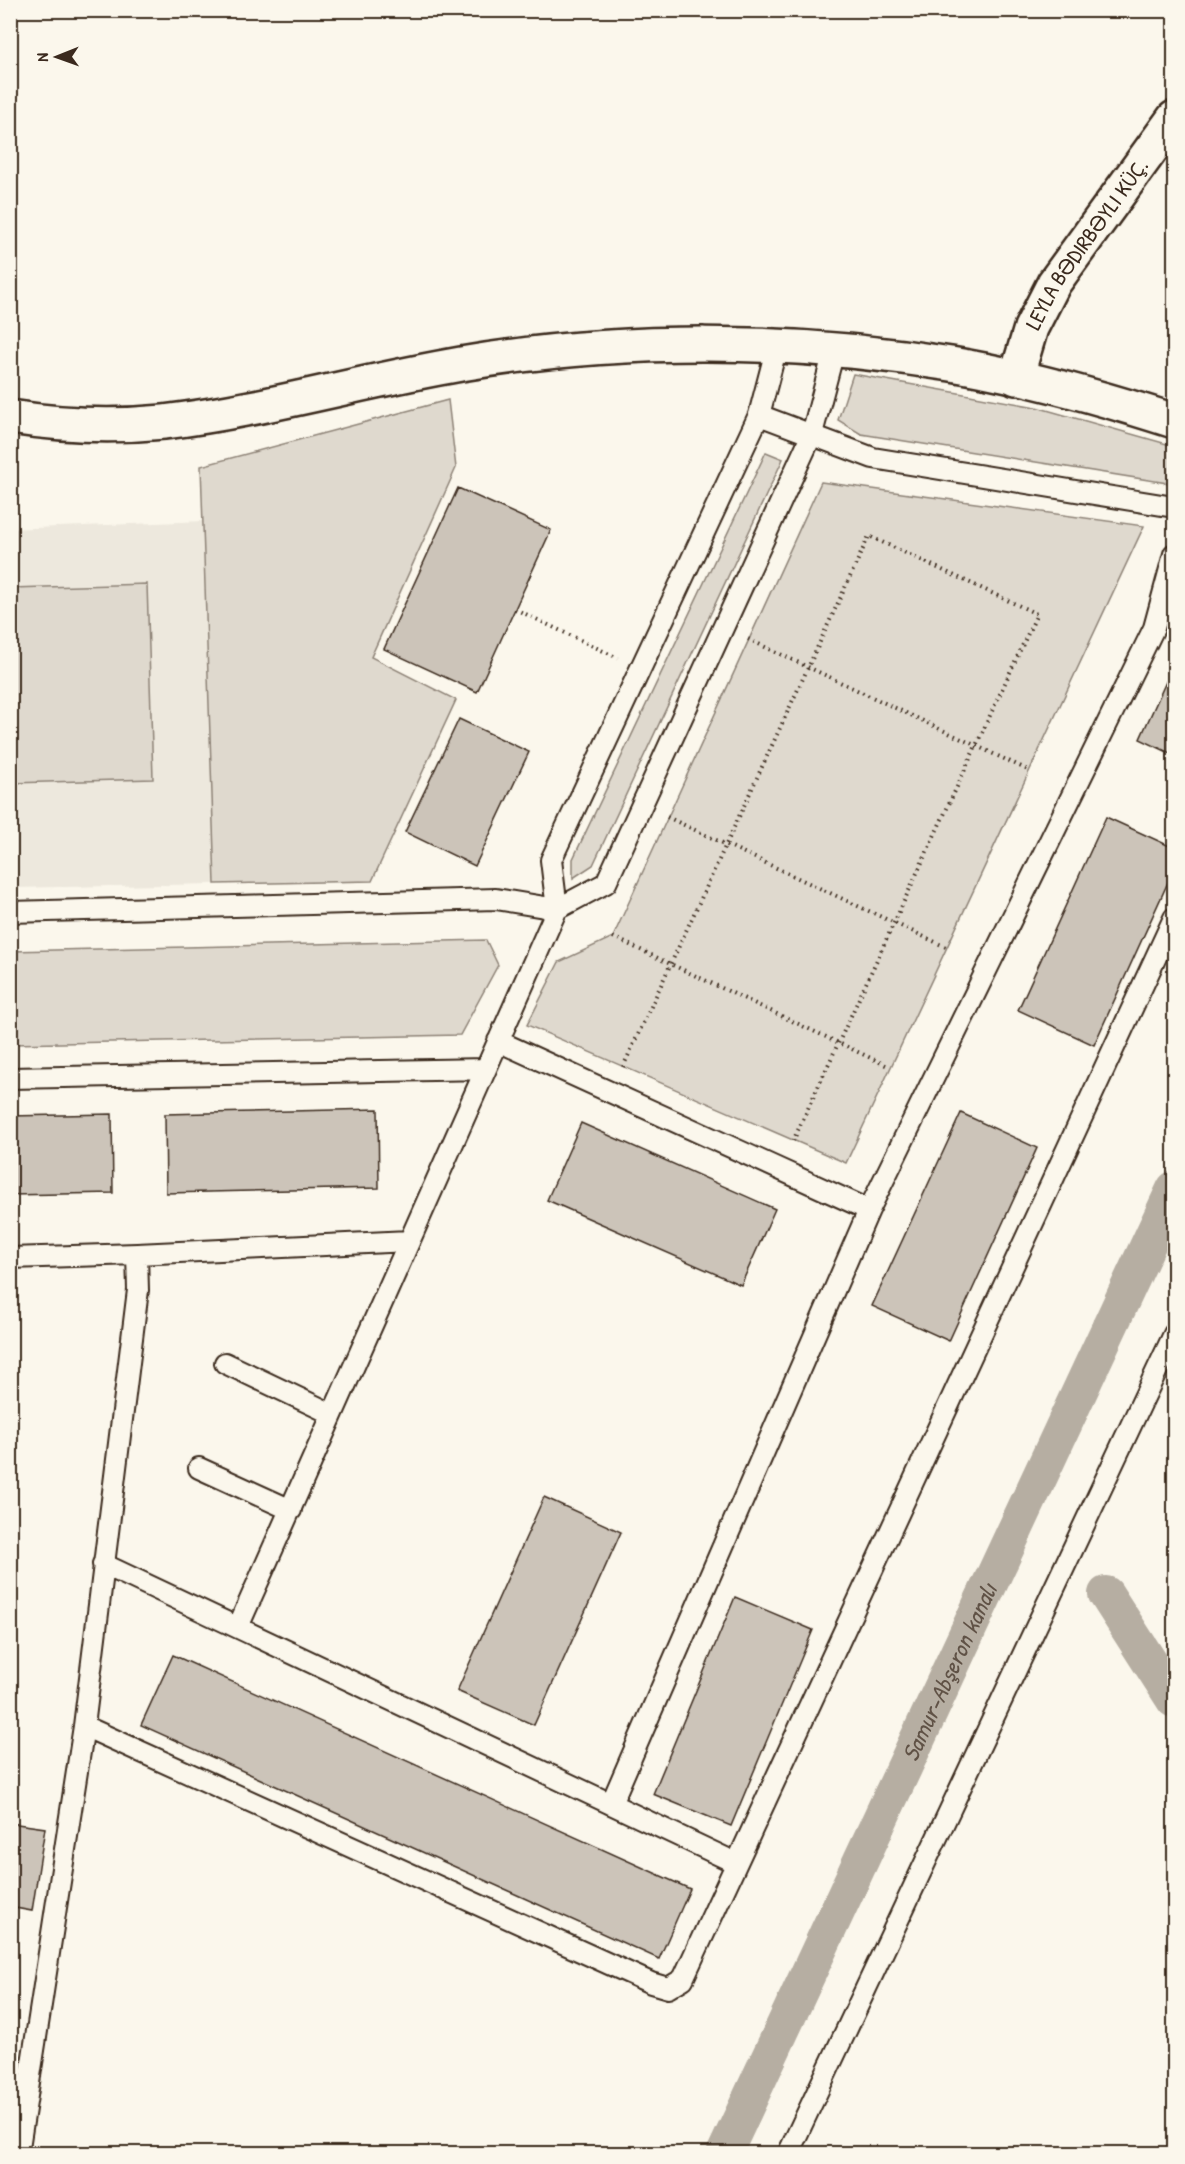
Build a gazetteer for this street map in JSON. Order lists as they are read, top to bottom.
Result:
{
  "streets": {
    "street": ["LEYLA BƏDIRBƏYLI KÜÇ."]
  },
  "water": ["Samur-Abşeron kanalı"],
  "north": "left"
}
